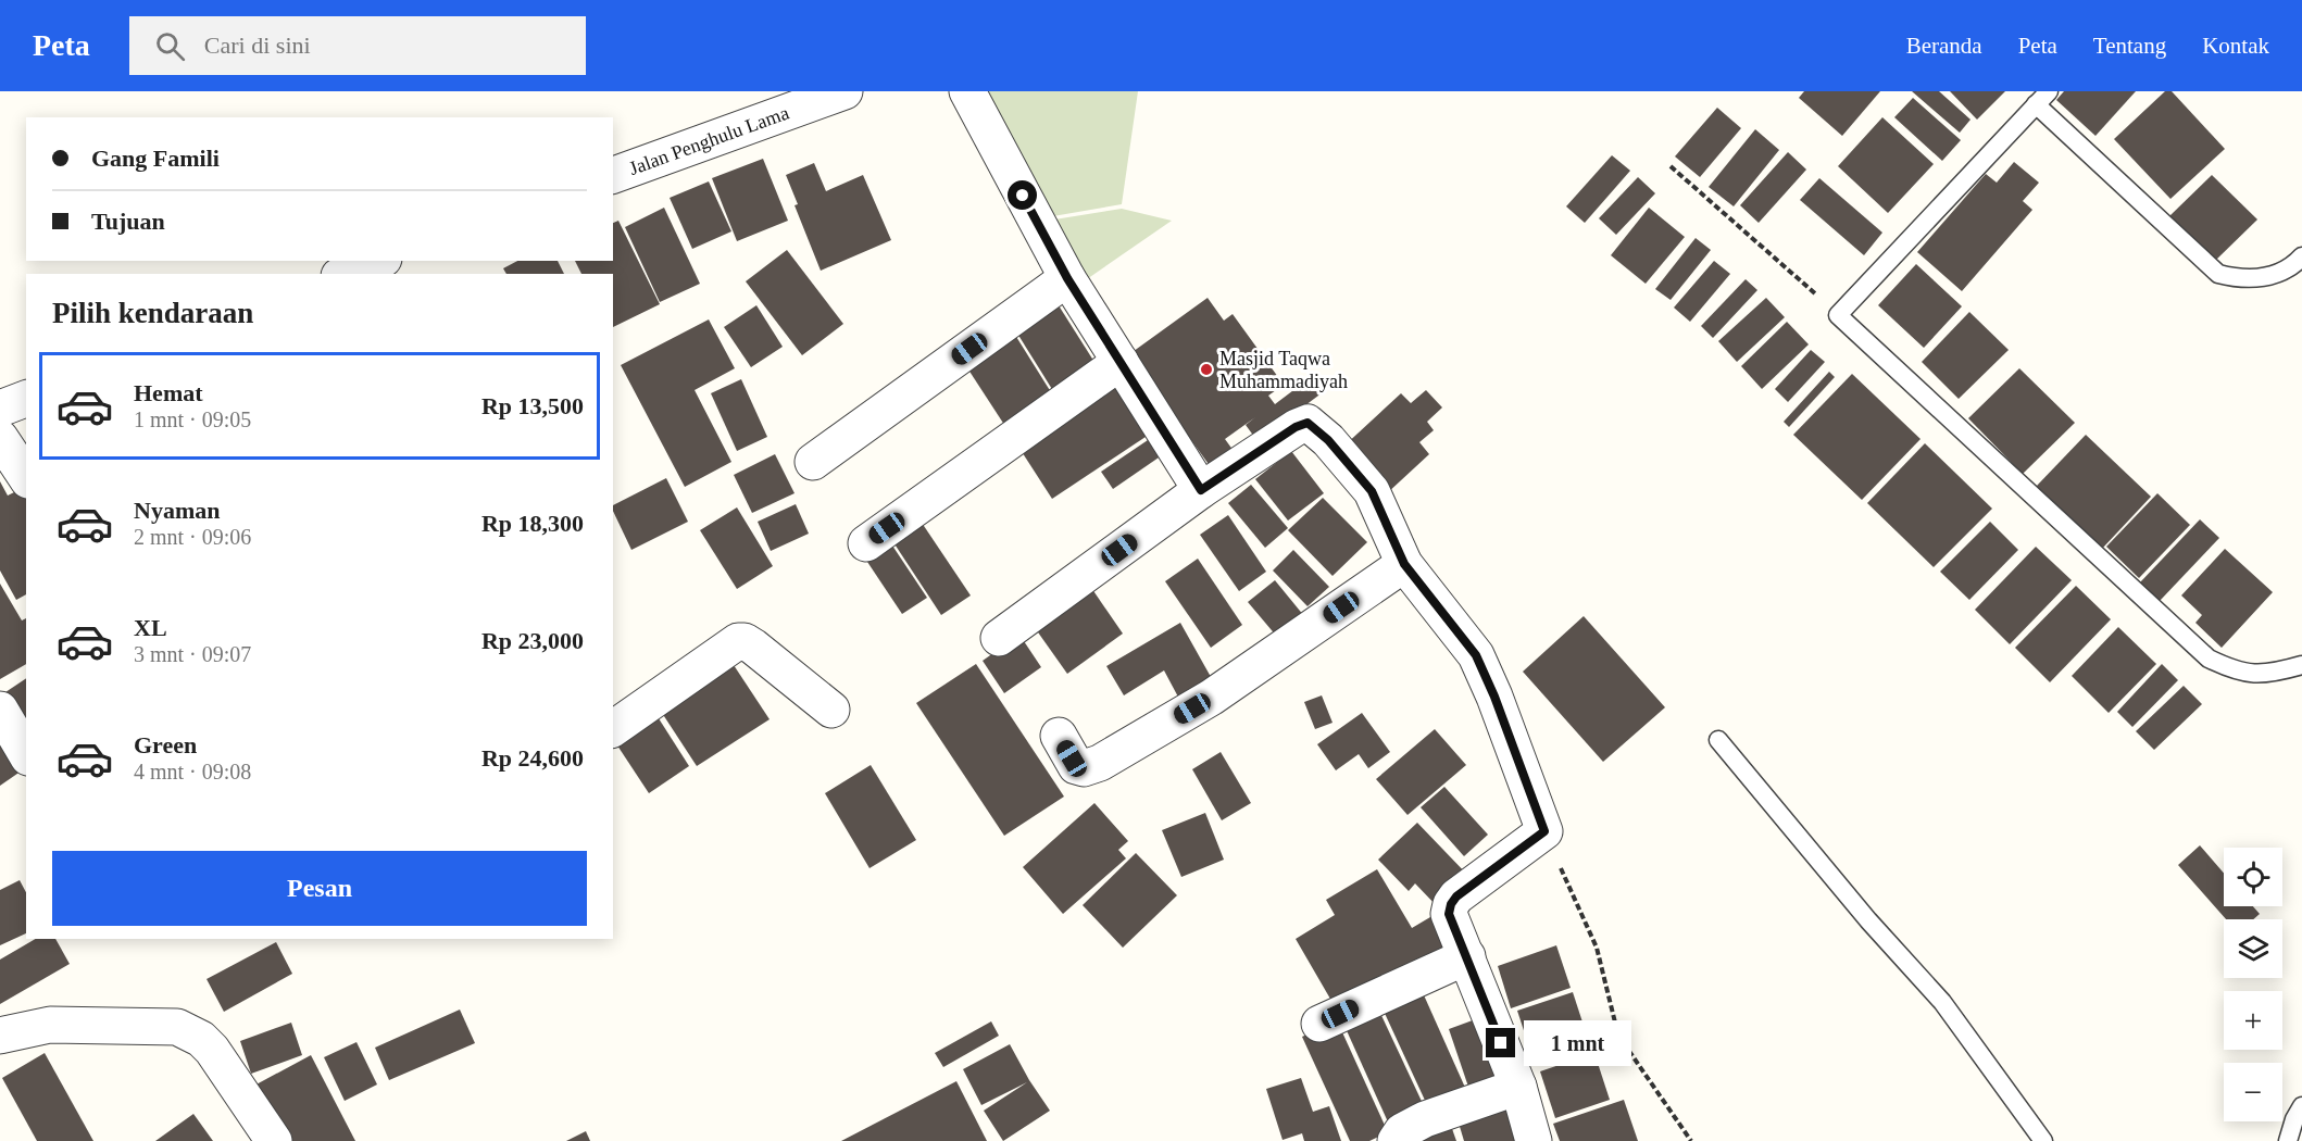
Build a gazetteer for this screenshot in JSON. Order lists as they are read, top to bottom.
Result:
{
  "streets": {
    "street": ["Jalan Penghulu Lama"]
  },
  "places": ["Masjid Taqwa Muhammadiyah"],
  "page": {
    "header": "Peta",
    "search": "Cari di sini",
    "nav": [
      "Beranda",
      "Peta",
      "Tentang",
      "Kontak"
    ],
    "banner": ["Gang Famili", "Tujuan"],
    "heading": "Pilih kendaraan",
    "list": [
      {
        "name": "Hemat",
        "note": "1 mnt · 09:05",
        "value": "Rp 13,500"
      },
      {
        "name": "Nyaman",
        "note": "2 mnt · 09:06",
        "value": "Rp 18,300"
      },
      {
        "name": "XL",
        "note": "3 mnt · 09:07",
        "value": "Rp 23,000"
      },
      {
        "name": "Green",
        "note": "4 mnt · 09:08",
        "value": "Rp 24,600"
      }
    ],
    "buttons": "Pesan",
    "map_buttons": ["+", "−"],
    "bubble": "1 mnt"
  }
}
